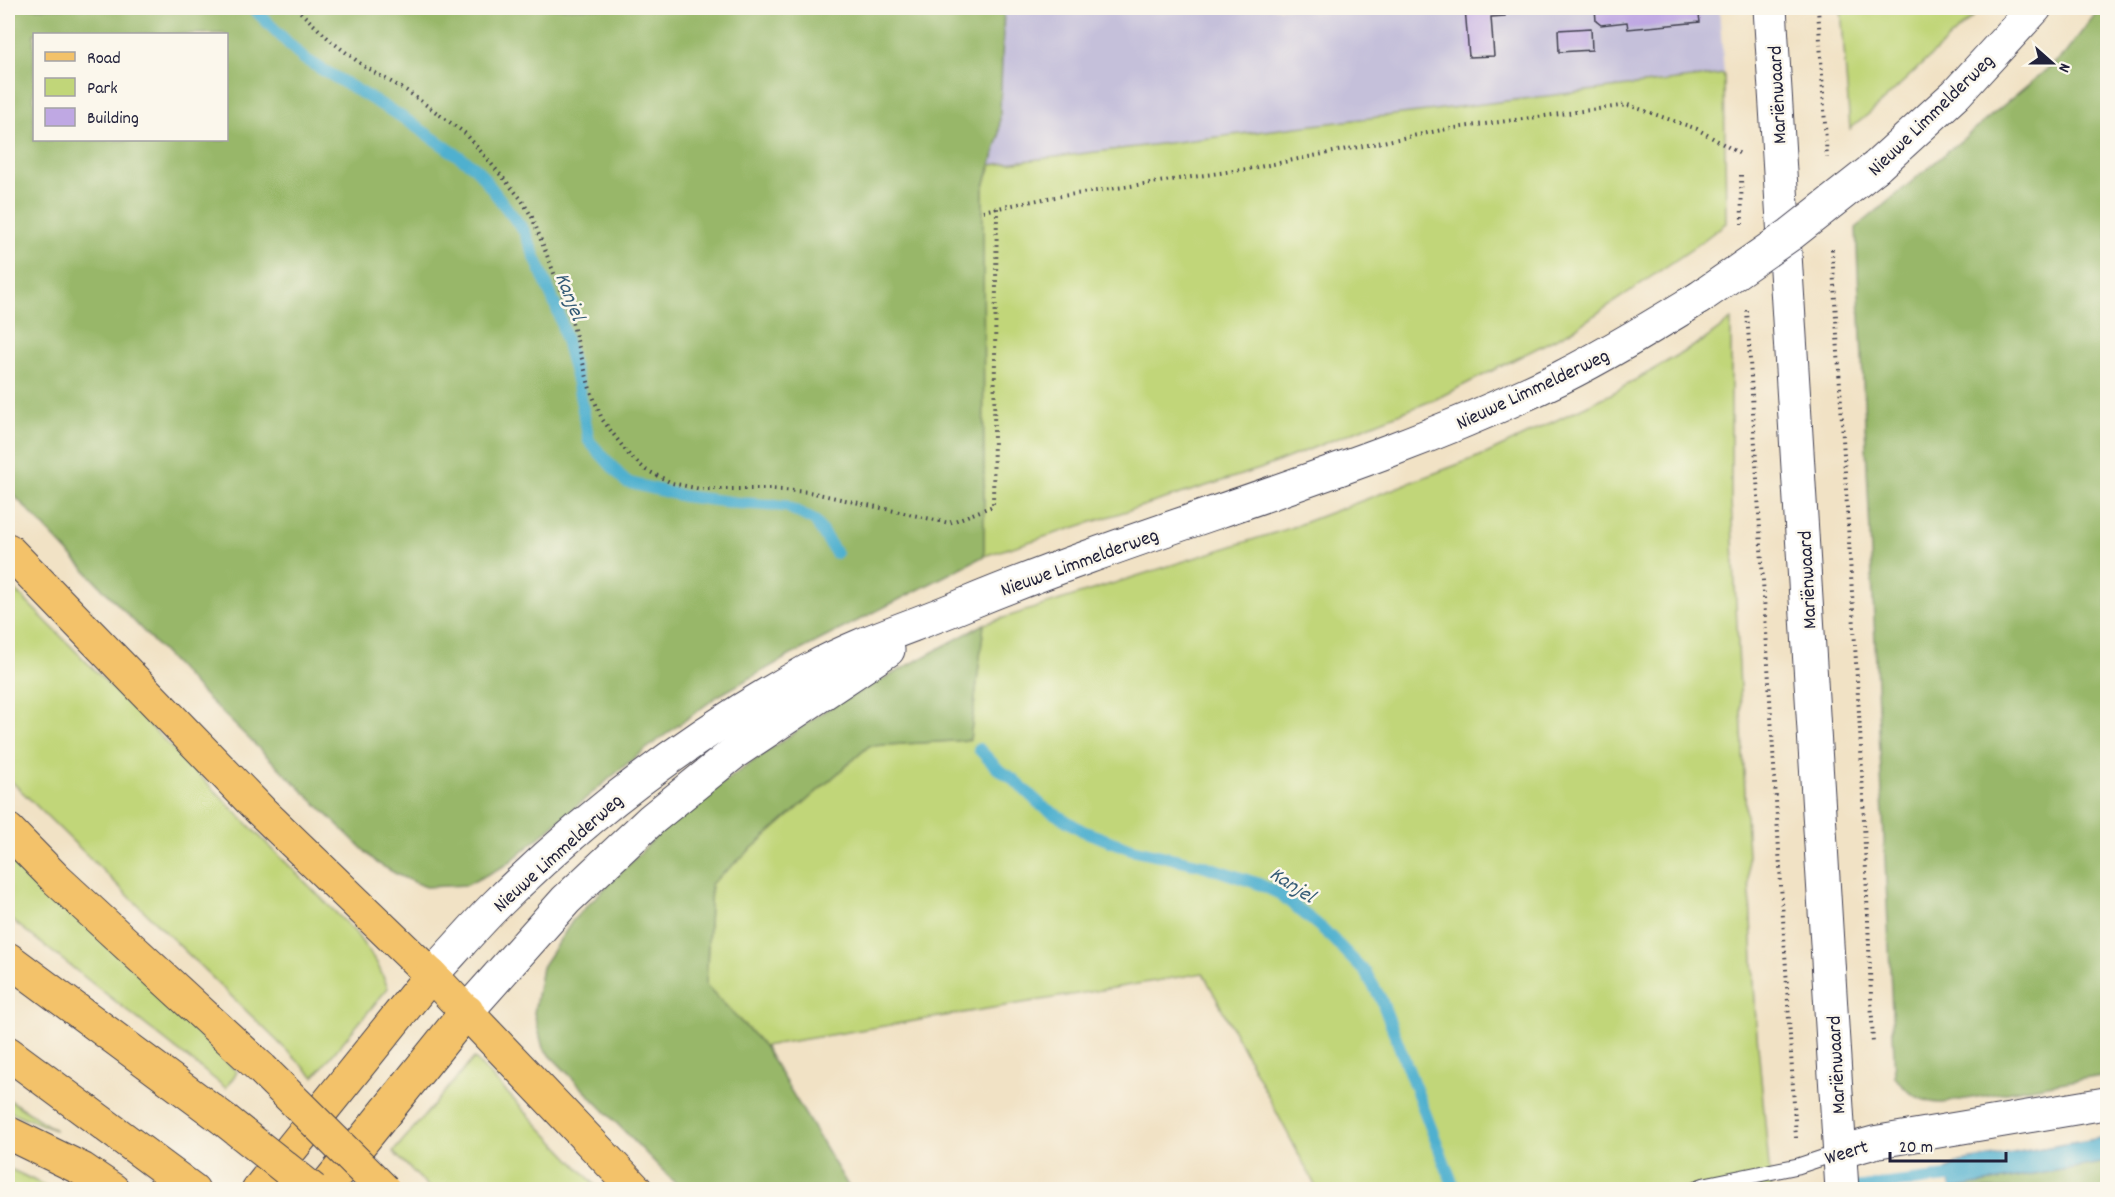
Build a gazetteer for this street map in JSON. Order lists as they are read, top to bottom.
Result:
{
  "streets": {
    "main road": ["Nieuwe Limmelderweg"],
    "street": ["Mariënwaard", "Weert"]
  },
  "crossings": [
    ["Mariënwaard", "Weert"]
  ],
  "water": ["Kanjel"],
  "legend": ["Road", "Park", "Building"],
  "scale_bar": "20 m",
  "north": "right"
}
